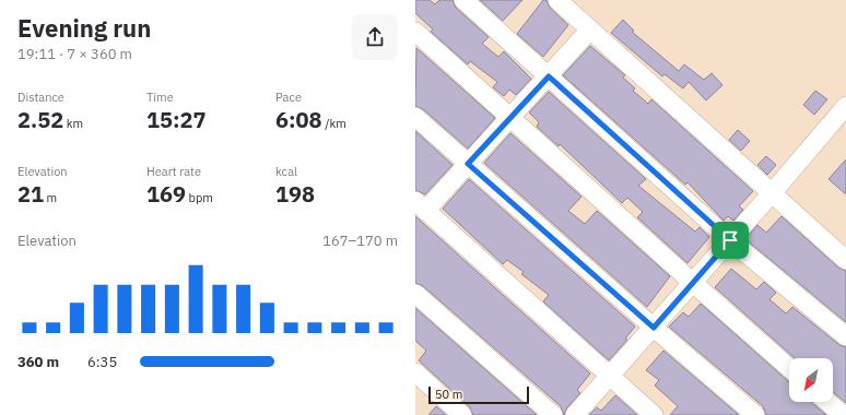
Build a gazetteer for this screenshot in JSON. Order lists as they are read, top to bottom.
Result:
{
  "scale_bar": "50 m",
  "north": "bottom left",
  "page": {
    "heading": ["Evening run", "19:11 · 7 × 360 m"],
    "stats": [
      ["Distance", "2.52 km"],
      ["Time", "15:27"],
      ["Pace", "6:08 /km"],
      ["Elevation", "21 m"],
      ["Heart rate", "169 bpm"],
      ["kcal", "198"]
    ],
    "chart": ["Elevation", "167–170 m"],
    "list": [
      {
        "name": "360 m",
        "note": "6:35"
      }
    ],
    "scale": "50 m"
  }
}
